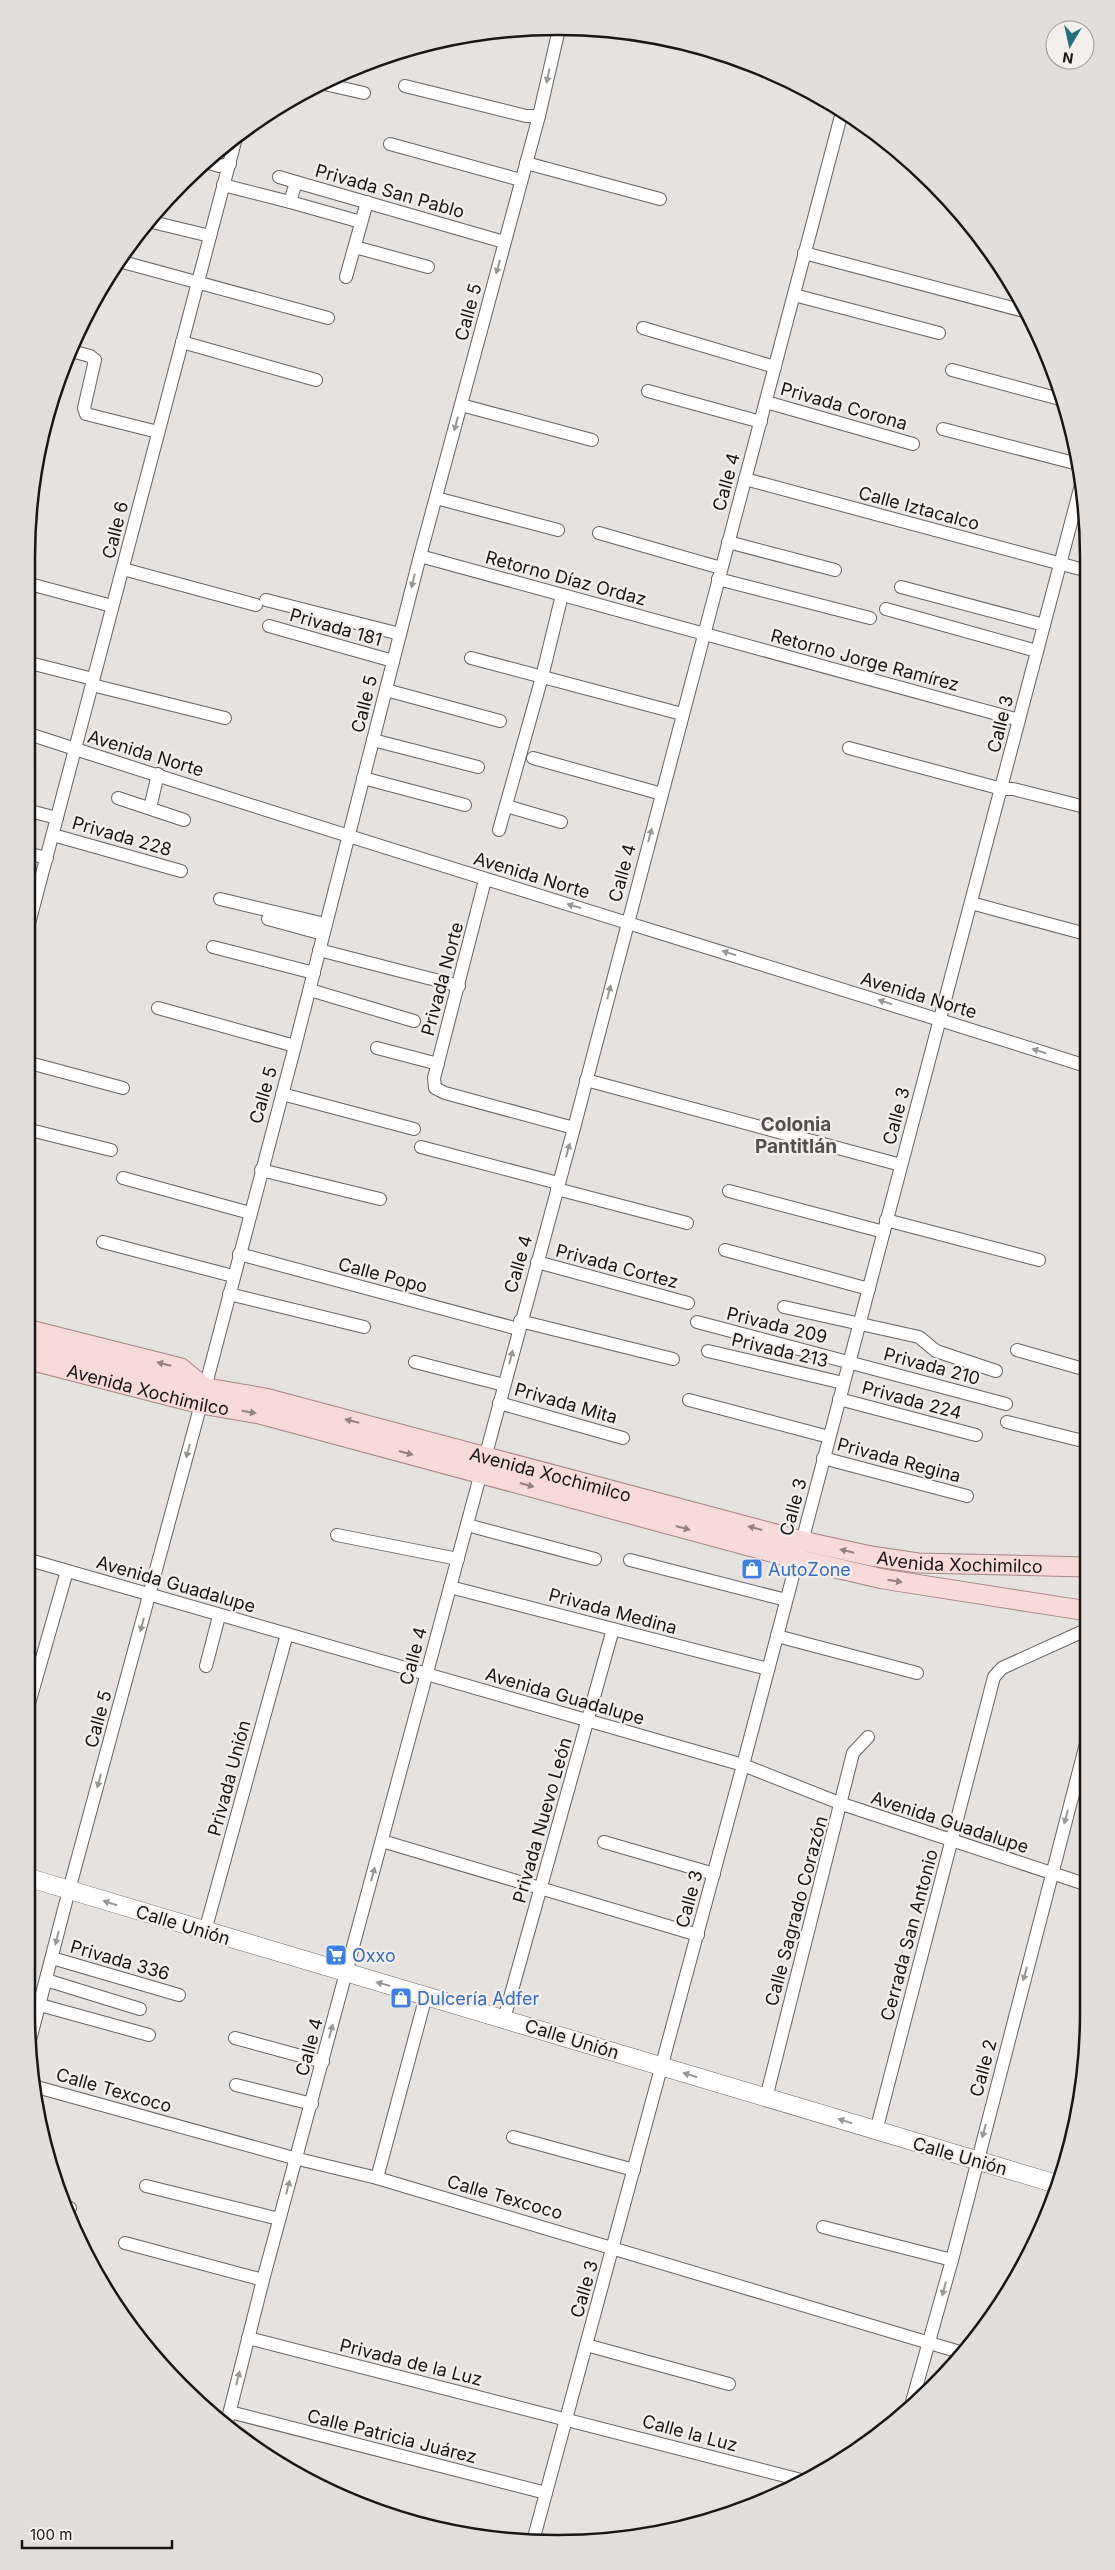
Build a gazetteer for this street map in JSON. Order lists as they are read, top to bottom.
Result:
{
  "streets": {
    "main road": ["Avenida Xochimilco"],
    "street": [
      "Privada San Pablo",
      "Calle 5",
      "Privada Corona",
      "Calle 4",
      "Calle Iztacalco",
      "Calle 6",
      "Retorno Díaz Ordaz",
      "Privada 181",
      "Retorno Jorge Ramírez",
      "Calle 3",
      "Avenida Norte",
      "Privada 228",
      "Privada Norte",
      "Privada Cortez",
      "Calle Popo",
      "Privada 209",
      "Privada 213",
      "Privada 210",
      "Privada 224",
      "Privada Mita",
      "Privada Regina",
      "Avenida Guadalupe",
      "Privada Medina",
      "Privada Unión",
      "Privada Nuevo León",
      "Calle Sagrado Corazón",
      "Calle Unión",
      "Cerrada San Antonio",
      "Privada 336",
      "Calle 2",
      "Calle Texcoco",
      "Privada de la Luz",
      "Calle la Luz",
      "Calle Patricia Juárez"
    ]
  },
  "crossings": [
    ["Privada San Pablo", "Calle 5"],
    ["Calle 5", "Retorno Díaz Ordaz"],
    ["Calle 5", "Privada 181"],
    ["Calle 5", "Avenida Norte"],
    ["Calle 5", "Calle Popo"],
    ["Calle 5", "Avenida Xochimilco"],
    ["Calle 5", "Avenida Guadalupe"],
    ["Calle 5", "Calle Unión"],
    ["Calle 5", "Privada 336"],
    ["Privada Corona", "Calle 4"],
    ["Calle 4", "Calle Iztacalco"],
    ["Calle 4", "Retorno Díaz Ordaz"],
    ["Calle 4", "Retorno Jorge Ramírez"],
    ["Calle 4", "Avenida Norte"],
    ["Calle 4", "Privada Norte"],
    ["Calle 4", "Privada Cortez"],
    ["Calle 4", "Calle Popo"],
    ["Calle 4", "Avenida Xochimilco"],
    ["Calle 4", "Privada Mita"],
    ["Calle 4", "Avenida Guadalupe"],
    ["Calle 4", "Privada Medina"],
    ["Calle 4", "Calle Unión"],
    ["Calle 4", "Calle Texcoco"],
    ["Calle 4", "Privada de la Luz"],
    ["Calle 4", "Calle Patricia Juárez"],
    ["Calle Iztacalco", "Calle 3"],
    ["Calle 6", "Avenida Norte"],
    ["Calle 6", "Privada 228"],
    ["Retorno Díaz Ordaz", "Retorno Jorge Ramírez"],
    ["Retorno Jorge Ramírez", "Calle 3"],
    ["Calle 3", "Avenida Norte"],
    ["Calle 3", "Privada 209"],
    ["Calle 3", "Privada 213"],
    ["Calle 3", "Privada 210"],
    ["Calle 3", "Avenida Xochimilco"],
    ["Calle 3", "Privada 224"],
    ["Calle 3", "Privada Regina"],
    ["Calle 3", "Avenida Guadalupe"],
    ["Calle 3", "Privada Medina"],
    ["Calle 3", "Calle Unión"],
    ["Calle 3", "Calle Texcoco"],
    ["Calle 3", "Privada de la Luz"],
    ["Calle 3", "Calle la Luz"],
    ["Calle 3", "Calle Patricia Juárez"],
    ["Avenida Norte", "Privada 228"],
    ["Avenida Norte", "Privada Norte"],
    ["Privada 209", "Privada 210"],
    ["Avenida Guadalupe", "Privada Unión"],
    ["Avenida Guadalupe", "Privada Nuevo León"],
    ["Avenida Guadalupe", "Calle Sagrado Corazón"],
    ["Avenida Guadalupe", "Cerrada San Antonio"],
    ["Avenida Guadalupe", "Calle 2"],
    ["Privada Medina", "Privada Nuevo León"],
    ["Privada Unión", "Calle Unión"],
    ["Privada Nuevo León", "Calle Unión"],
    ["Calle Sagrado Corazón", "Calle Unión"],
    ["Calle Unión", "Cerrada San Antonio"],
    ["Calle Unión", "Calle 2"],
    ["Calle 2", "Calle Texcoco"],
    ["Privada de la Luz", "Calle la Luz"]
  ],
  "one_way": ["Calle 5", "Avenida Norte", "Calle 2"],
  "districts": ["Colonia Pantitlán"],
  "places": {
    "shop": ["AutoZone", "Dulcería Adfer"],
    "supermarket": ["Oxxo"]
  },
  "scale_bar": "100 m",
  "north": "bottom"
}
